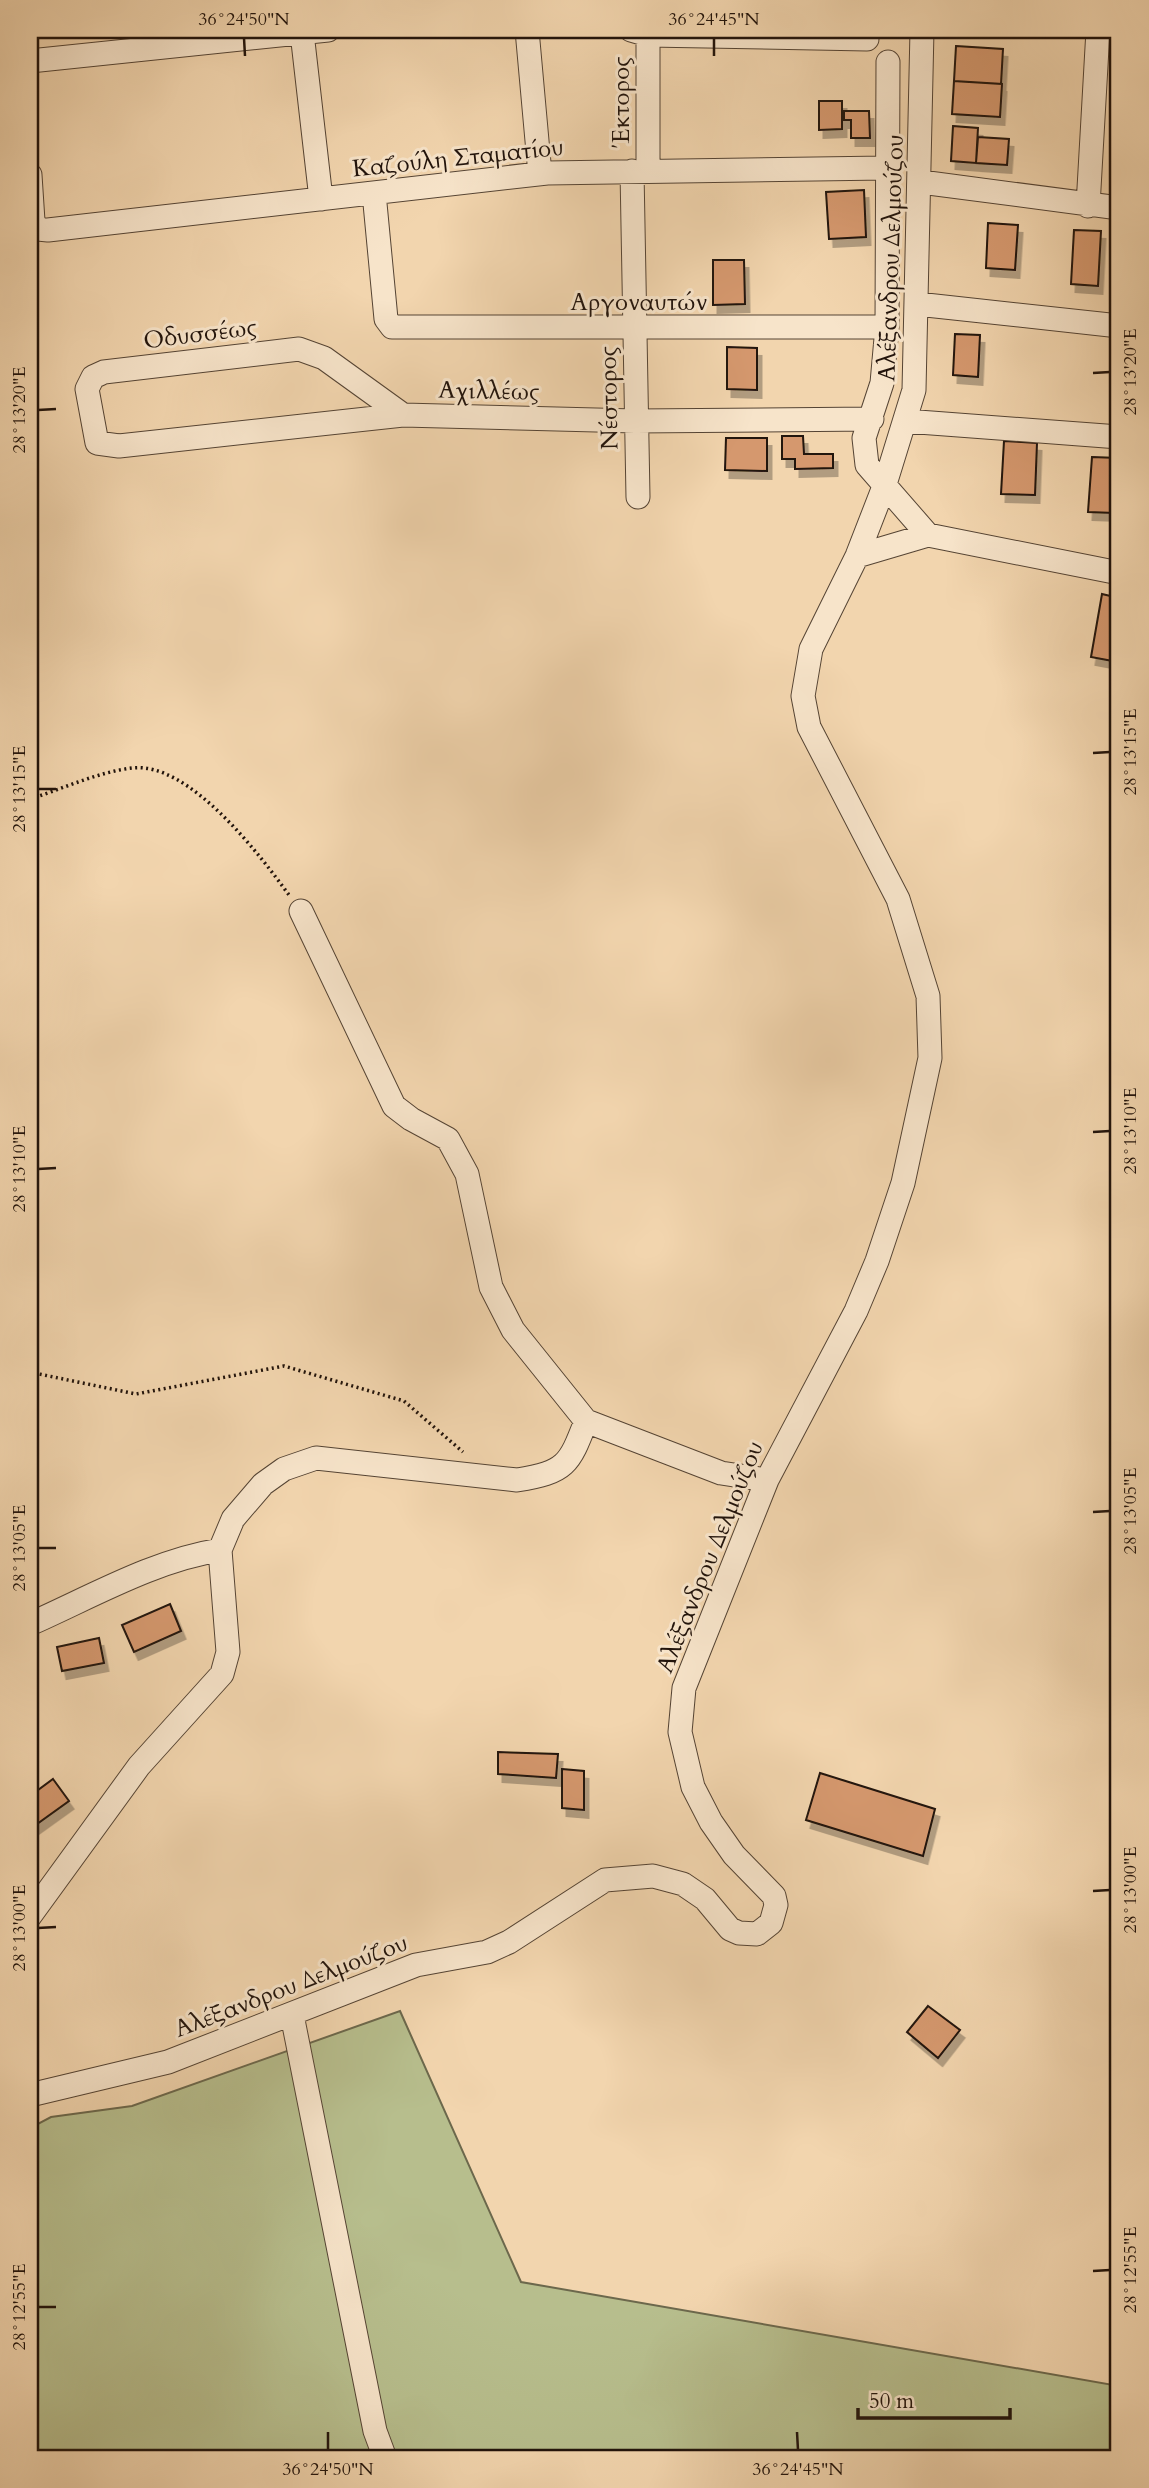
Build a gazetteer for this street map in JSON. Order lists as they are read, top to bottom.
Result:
{
  "streets": {
    "street": [
      "Έκτορος",
      "Καζούλη Σταματίου",
      "Αλέξανδρου Δελμούζου",
      "Αργοναυτών",
      "Οδυσσέως",
      "Αχιλλέως",
      "Νέστορος"
    ]
  },
  "crossings": [
    ["Έκτορος", "Καζούλη Σταματίου"],
    ["Έκτορος", "Νέστορος"],
    ["Καζούλη Σταματίου", "Αλέξανδρου Δελμούζου"],
    ["Καζούλη Σταματίου", "Αργοναυτών"],
    ["Καζούλη Σταματίου", "Νέστορος"],
    ["Αλέξανδρου Δελμούζου", "Αργοναυτών"],
    ["Αλέξανδρου Δελμούζου", "Αχιλλέως"],
    ["Αργοναυτών", "Νέστορος"],
    ["Οδυσσέως", "Αχιλλέως"],
    ["Αχιλλέως", "Νέστορος"]
  ],
  "scale_bar": "50 m",
  "coordinates": [
    "36°24'50\"N",
    "36°24'45\"N",
    "28°13'20\"E",
    "28°13'15\"E",
    "28°13'10\"E",
    "28°13'05\"E",
    "28°13'00\"E",
    "28°12'55\"E"
  ]
}
